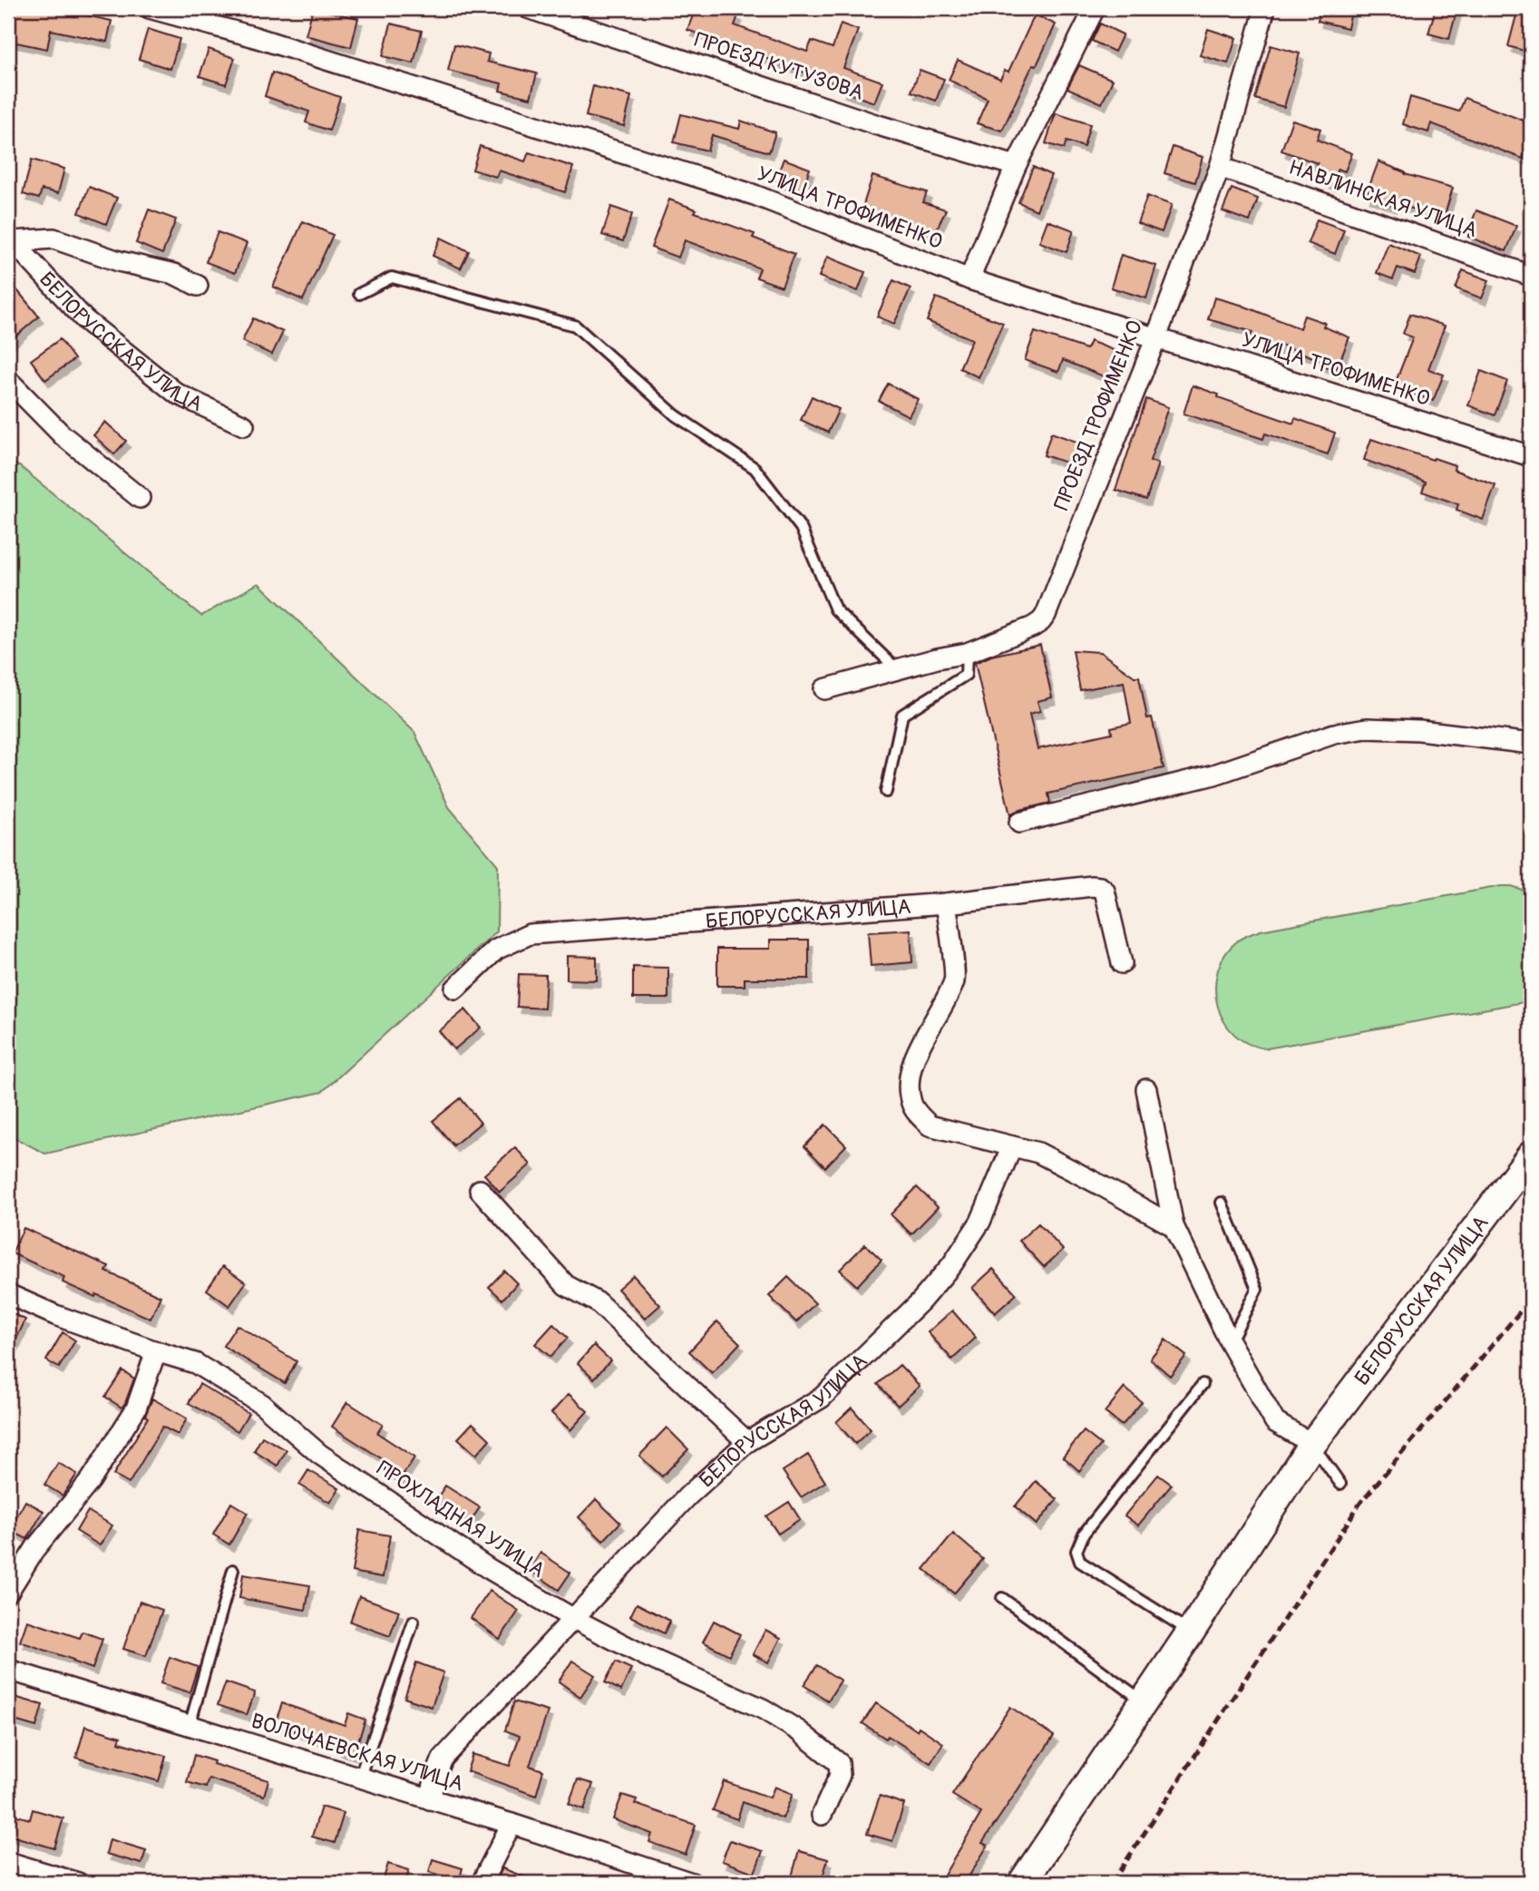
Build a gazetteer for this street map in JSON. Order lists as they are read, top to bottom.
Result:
{
  "streets": {
    "main road": ["БЕЛОРУССКАЯ УЛИЦА"],
    "street": [
      "ПРОЕЗД КУТУЗОВА",
      "НАВЛИНСКАЯ УЛИЦА",
      "УЛИЦА ТРОФИМЕНКО",
      "ПРОЕЗД ТРОФИМЕНКО",
      "ПРОХЛАДНАЯ УЛИЦА",
      "ВОЛОЧАЕВСКАЯ УЛИЦА"
    ]
  },
  "crossings": [
    ["НАВЛИНСКАЯ УЛИЦА", "ПРОЕЗД ТРОФИМЕНКО"],
    ["УЛИЦА ТРОФИМЕНКО", "ПРОЕЗД ТРОФИМЕНКО"],
    ["БЕЛОРУССКАЯ УЛИЦА", "ПРОХЛАДНАЯ УЛИЦА"],
    ["БЕЛОРУССКАЯ УЛИЦА", "ВОЛОЧАЕВСКАЯ УЛИЦА"]
  ]
}
